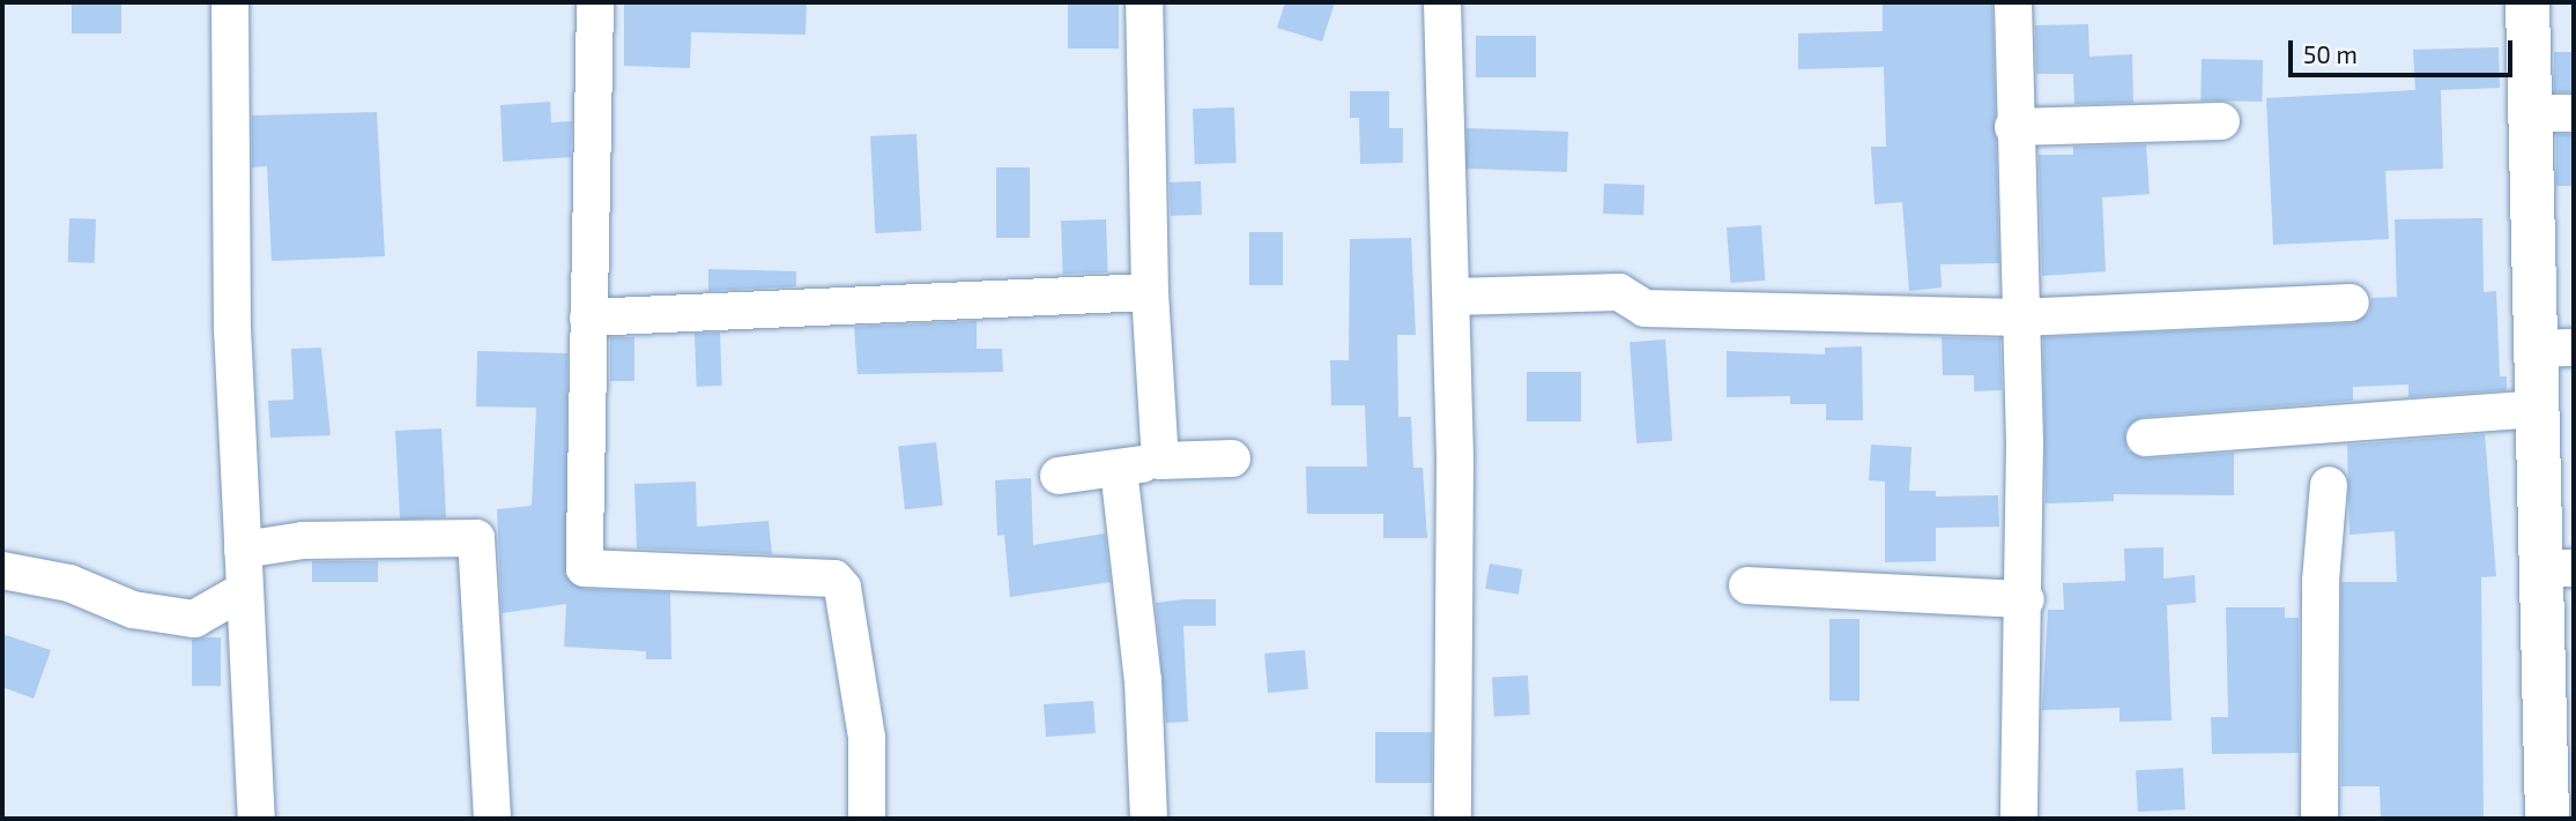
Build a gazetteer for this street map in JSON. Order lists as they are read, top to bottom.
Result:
{
  "scale_bar": "50 m"
}
